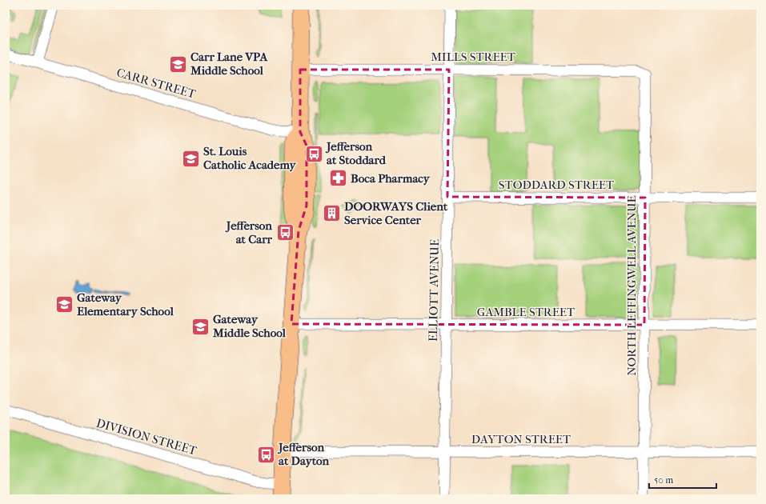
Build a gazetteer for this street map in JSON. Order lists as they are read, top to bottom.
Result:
{
  "streets": {
    "street": [
      "MILLS STREET",
      "CARR STREET",
      "STODDARD STREET",
      "NORTH LEFFINGWELL AVENUE",
      "ELLIOTT AVENUE",
      "GAMBLE STREET",
      "DIVISION STREET",
      "DAYTON STREET"
    ]
  },
  "crossings": [
    ["MILLS STREET", "NORTH LEFFINGWELL AVENUE"],
    ["MILLS STREET", "ELLIOTT AVENUE"],
    ["STODDARD STREET", "NORTH LEFFINGWELL AVENUE"],
    ["STODDARD STREET", "ELLIOTT AVENUE"],
    ["NORTH LEFFINGWELL AVENUE", "GAMBLE STREET"],
    ["NORTH LEFFINGWELL AVENUE", "DAYTON STREET"],
    ["ELLIOTT AVENUE", "GAMBLE STREET"],
    ["ELLIOTT AVENUE", "DAYTON STREET"]
  ],
  "places": {
    "school or university": [
      "Carr Lane VPA Middle School",
      "St. Louis Catholic Academy",
      "Gateway Elementary School",
      "Gateway Middle School"
    ],
    "bus stop": ["Jefferson at Stoddard", "Jefferson at Carr", "Jefferson at Dayton"],
    "pharmacy": ["Boca Pharmacy"],
    "building": ["DOORWAYS Client Service Center"]
  },
  "scale_bar": "50 m"
}
